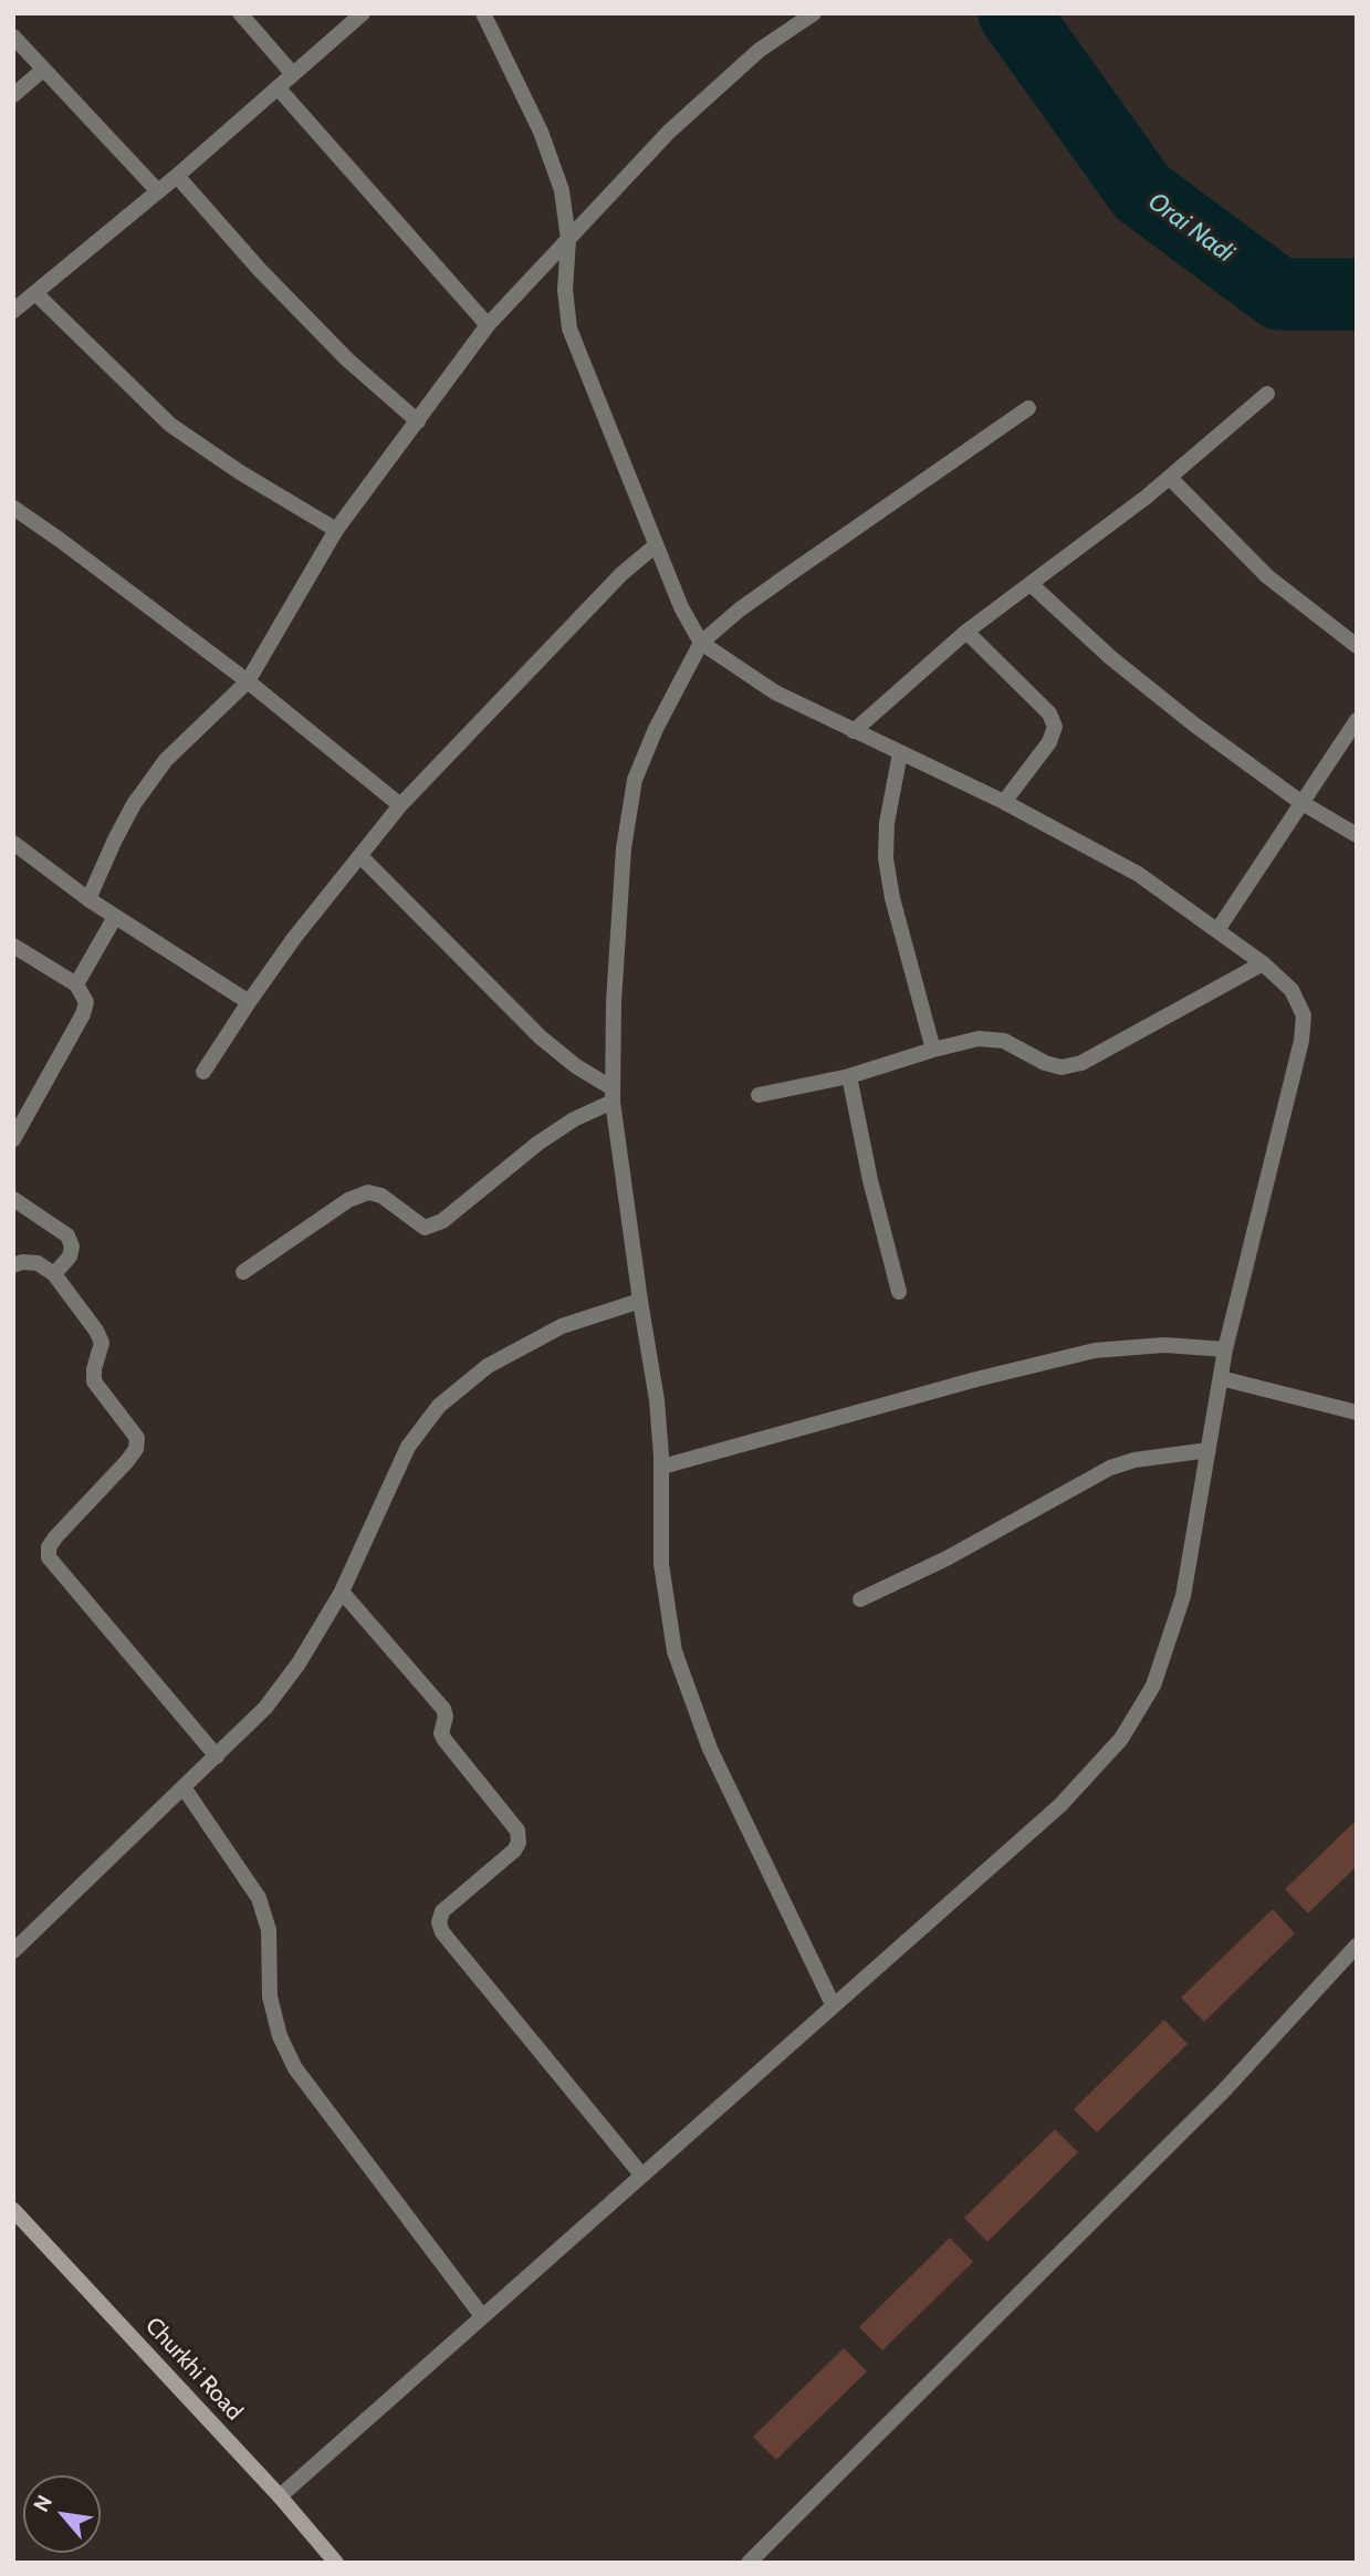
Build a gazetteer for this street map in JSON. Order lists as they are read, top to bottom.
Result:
{
  "streets": {
    "street": ["Churkhi Road"]
  },
  "water": ["Orai Nadi"],
  "north": "top left"
}
